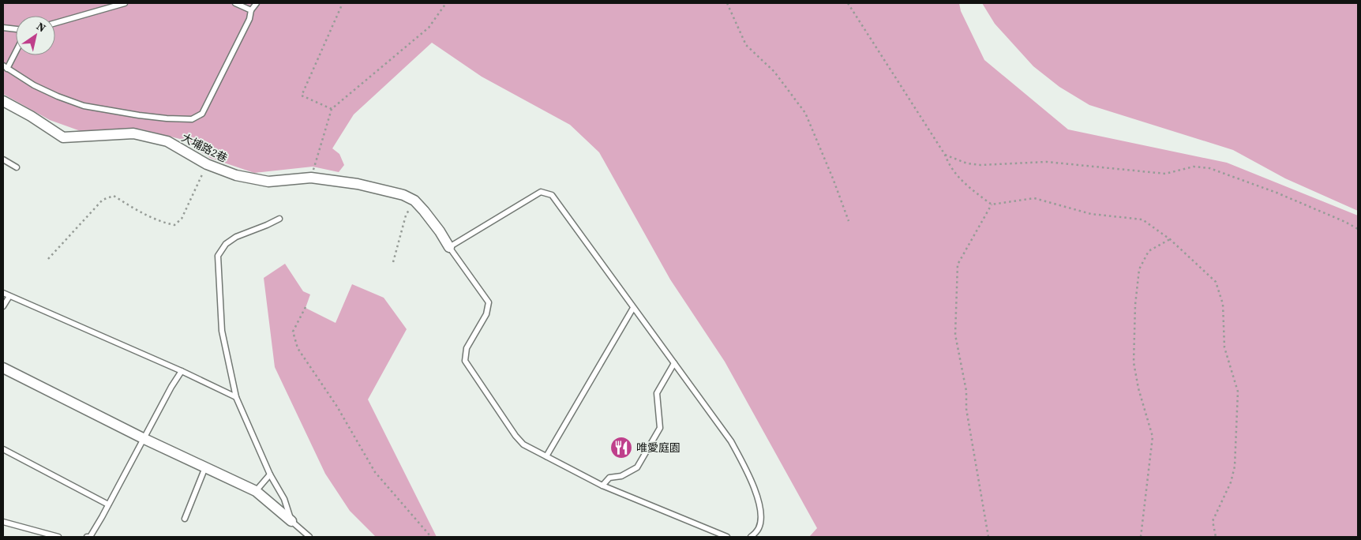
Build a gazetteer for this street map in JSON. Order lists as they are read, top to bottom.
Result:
{
  "streets": {
    "street": ["大埔路2巷"]
  },
  "places": {
    "restaurant": ["唯愛庭園"]
  },
  "north": "top right"
}
